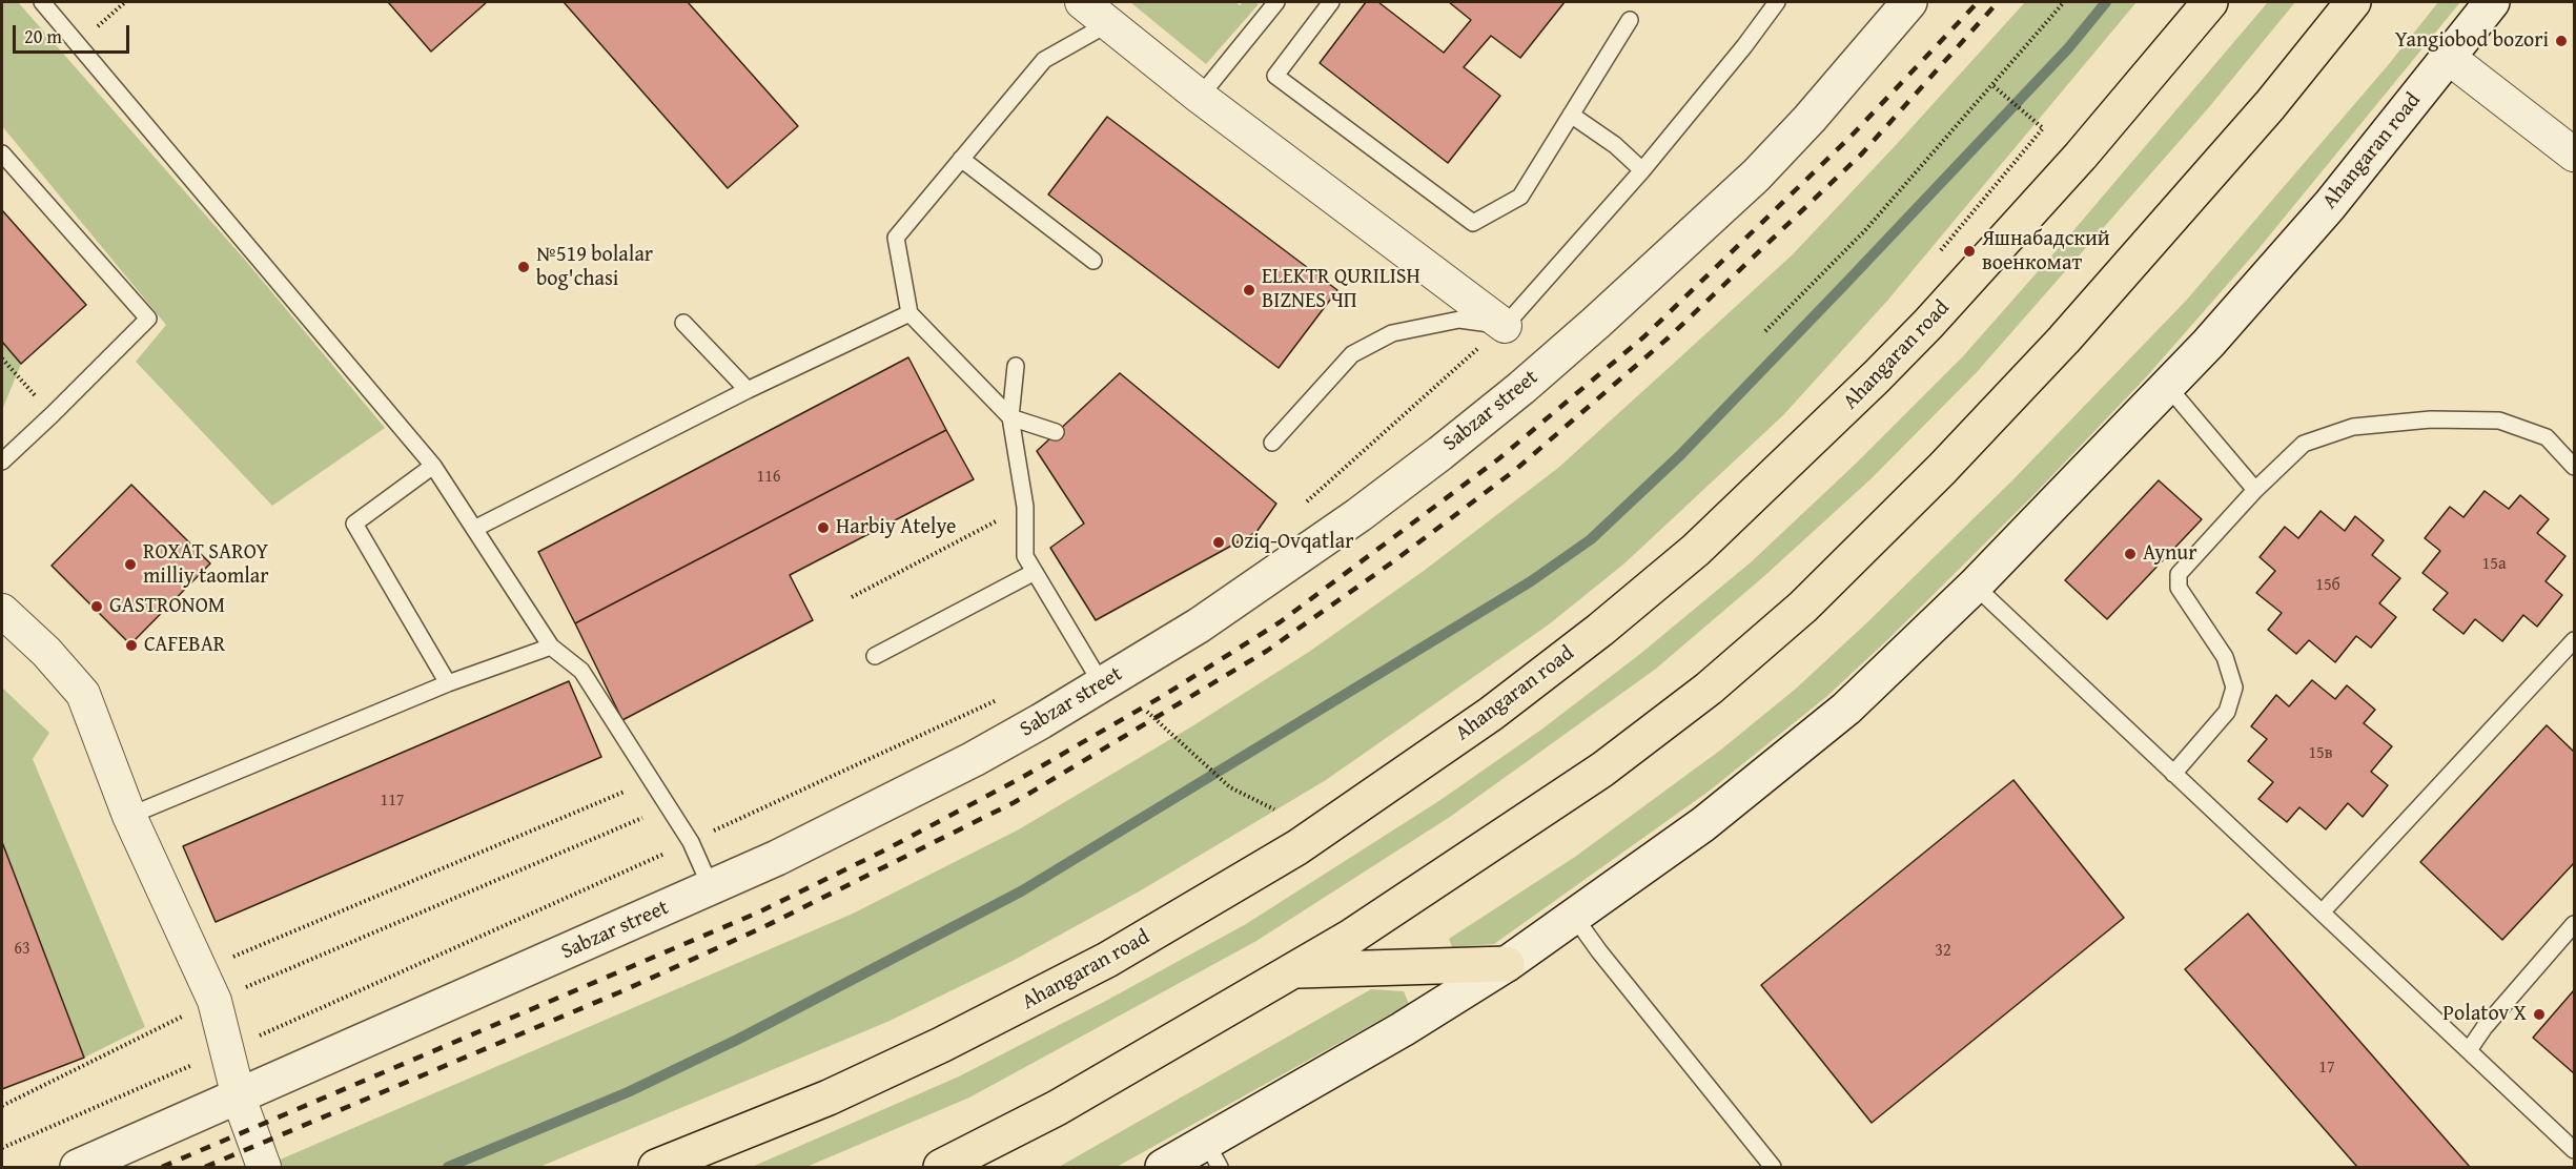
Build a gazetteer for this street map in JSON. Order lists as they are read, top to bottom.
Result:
{
  "streets": {
    "highway": ["Ahangaran road"],
    "street": ["Sabzar street"]
  },
  "places": [
    "Yangiobod bozori",
    "Яшнабадский военкомат",
    "№519 bolalar bog'chasi",
    "ELEKTR QURILISH BIZNES ЧП",
    "Harbiy Atelye",
    "Oziq-Ovqatlar",
    "Aynur",
    "ROXAT SAROY milliy taomlar",
    "GASTRONOM",
    "CAFEBAR",
    "Polatov X"
  ],
  "house_numbers": [
    "116",
    "15а",
    "15б",
    "15в",
    "117",
    "63",
    "32",
    "17"
  ],
  "scale_bar": "20 m"
}
